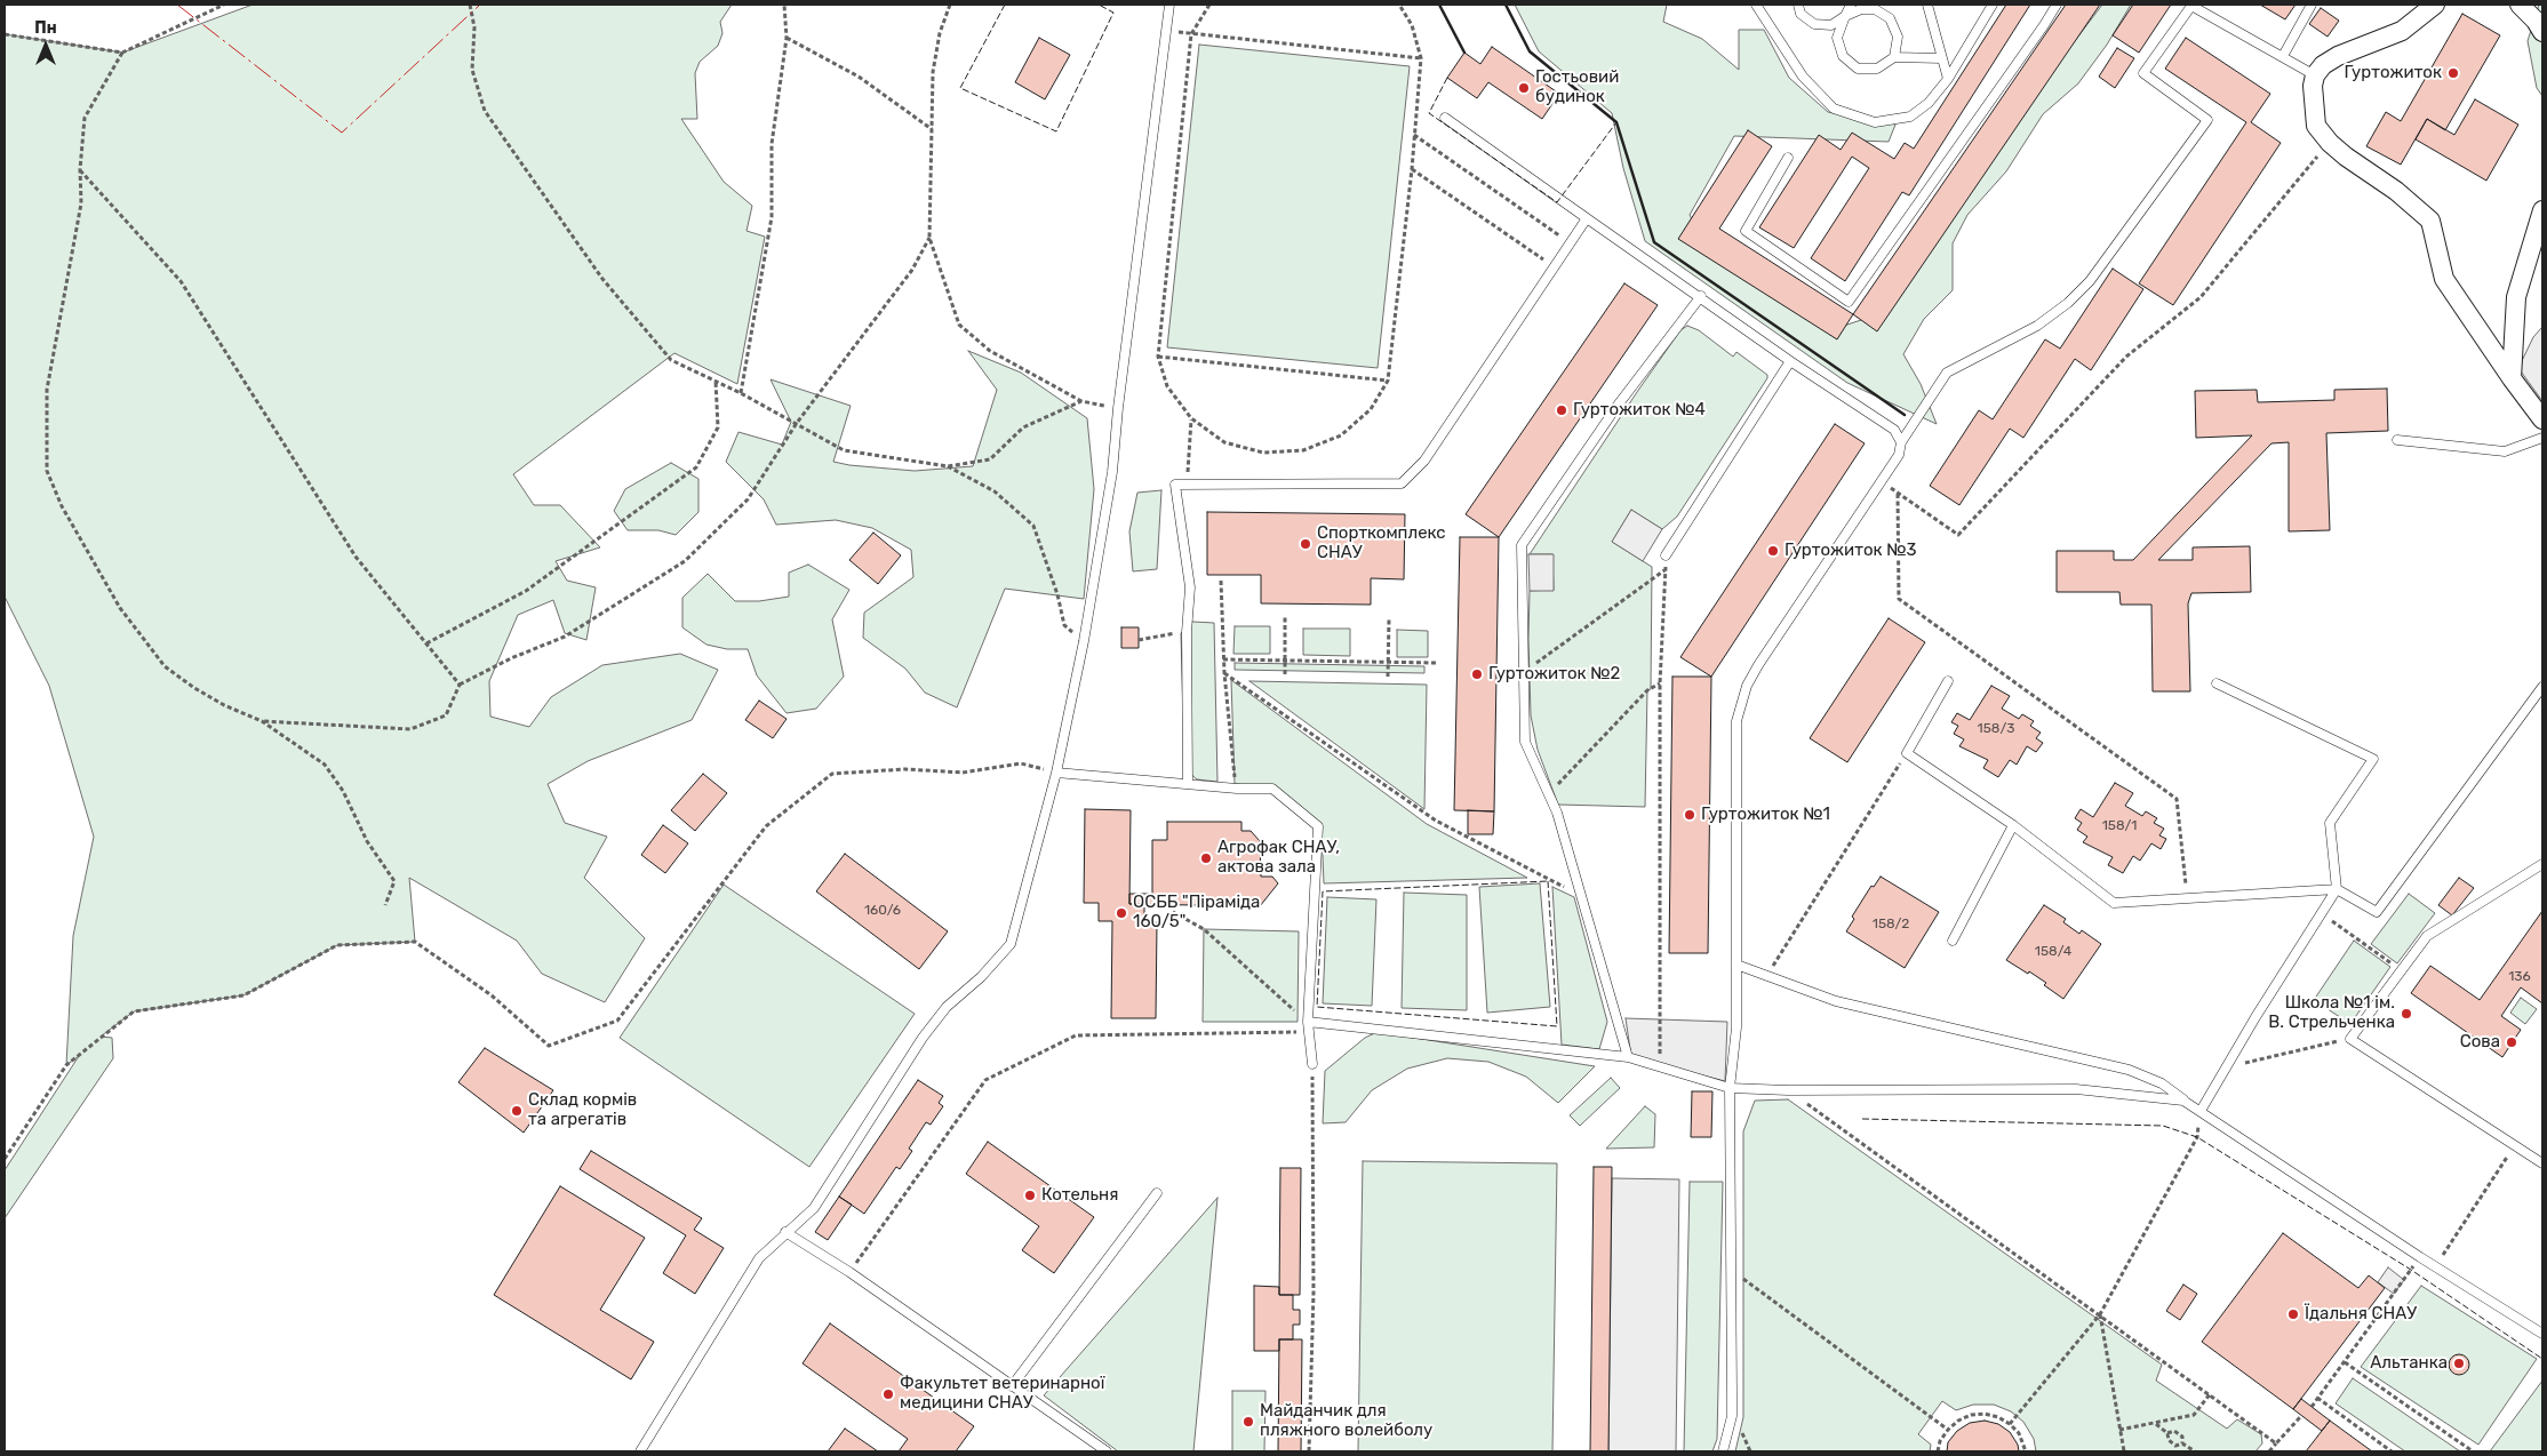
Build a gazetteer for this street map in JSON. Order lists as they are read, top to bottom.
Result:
{
  "places": [
    "Гуртожиток",
    "Гостьовий будинок",
    "Гуртожиток №4",
    "Спорткомплекс СНАУ",
    "Гуртожиток №3",
    "Гуртожиток №2",
    "Гуртожиток №1",
    "Агрофак СНАУ, актова зала",
    "ОСББ \"Піраміда 160/5\"",
    "Школа №1 ім. В. Стрельченка",
    "Сова",
    "Склад кормів та агрегатів",
    "Котельня",
    "Їдальня СНАУ",
    "Альтанка",
    "Факультет ветеринарної медицини СНАУ",
    "Майданчик для пляжного волейболу"
  ],
  "house_numbers": [
    "158/3",
    "158/1",
    "160/6",
    "158/2",
    "158/4",
    "136"
  ],
  "north": "top"
}
